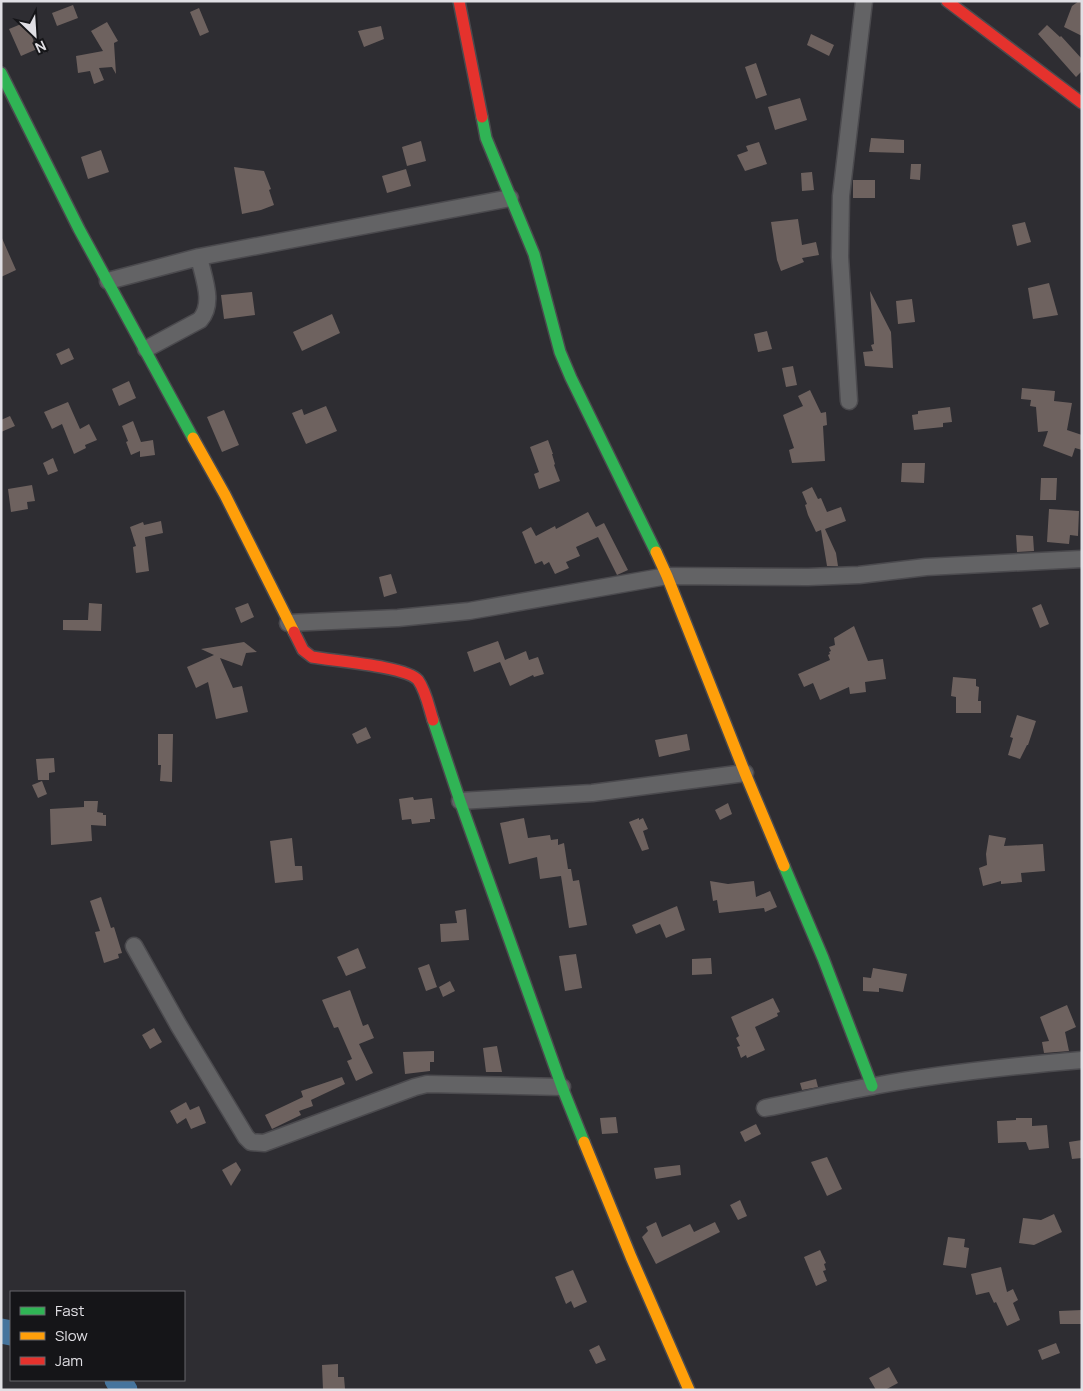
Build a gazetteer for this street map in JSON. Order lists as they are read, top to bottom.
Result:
{
  "legend": ["Fast", "Slow", "Jam"],
  "north": "bottom right"
}
